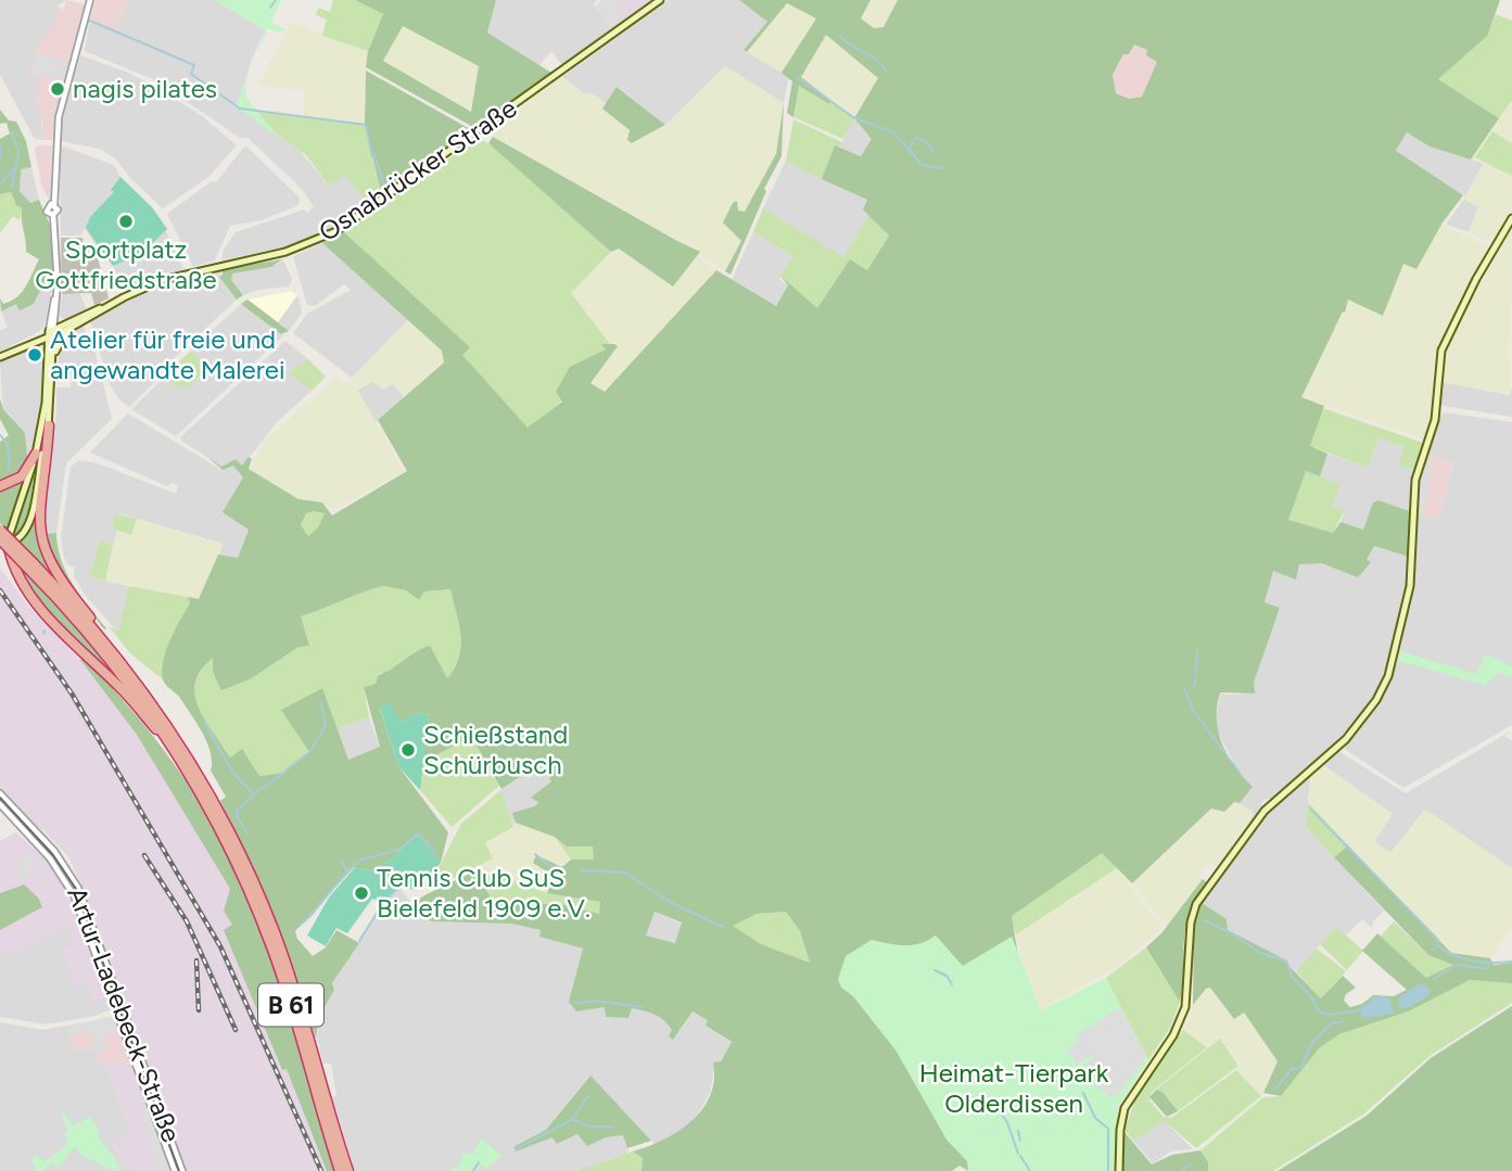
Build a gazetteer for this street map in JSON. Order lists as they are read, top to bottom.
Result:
{
  "streets": {
    "highway": ["B 61"],
    "main road": ["Osnabrücker Straße"],
    "street": ["Artur-Ladebeck-Straße"]
  },
  "parks": ["Heimat-Tierpark Olderdissen"],
  "places": [
    "nagis pilates",
    "Sportplatz Gottfriedstraße",
    "Atelier für freie und angewandte Malerei",
    "Schießstand Schürbusch",
    "Tennis Club SuS Bielefeld 1909 e.V."
  ]
}
